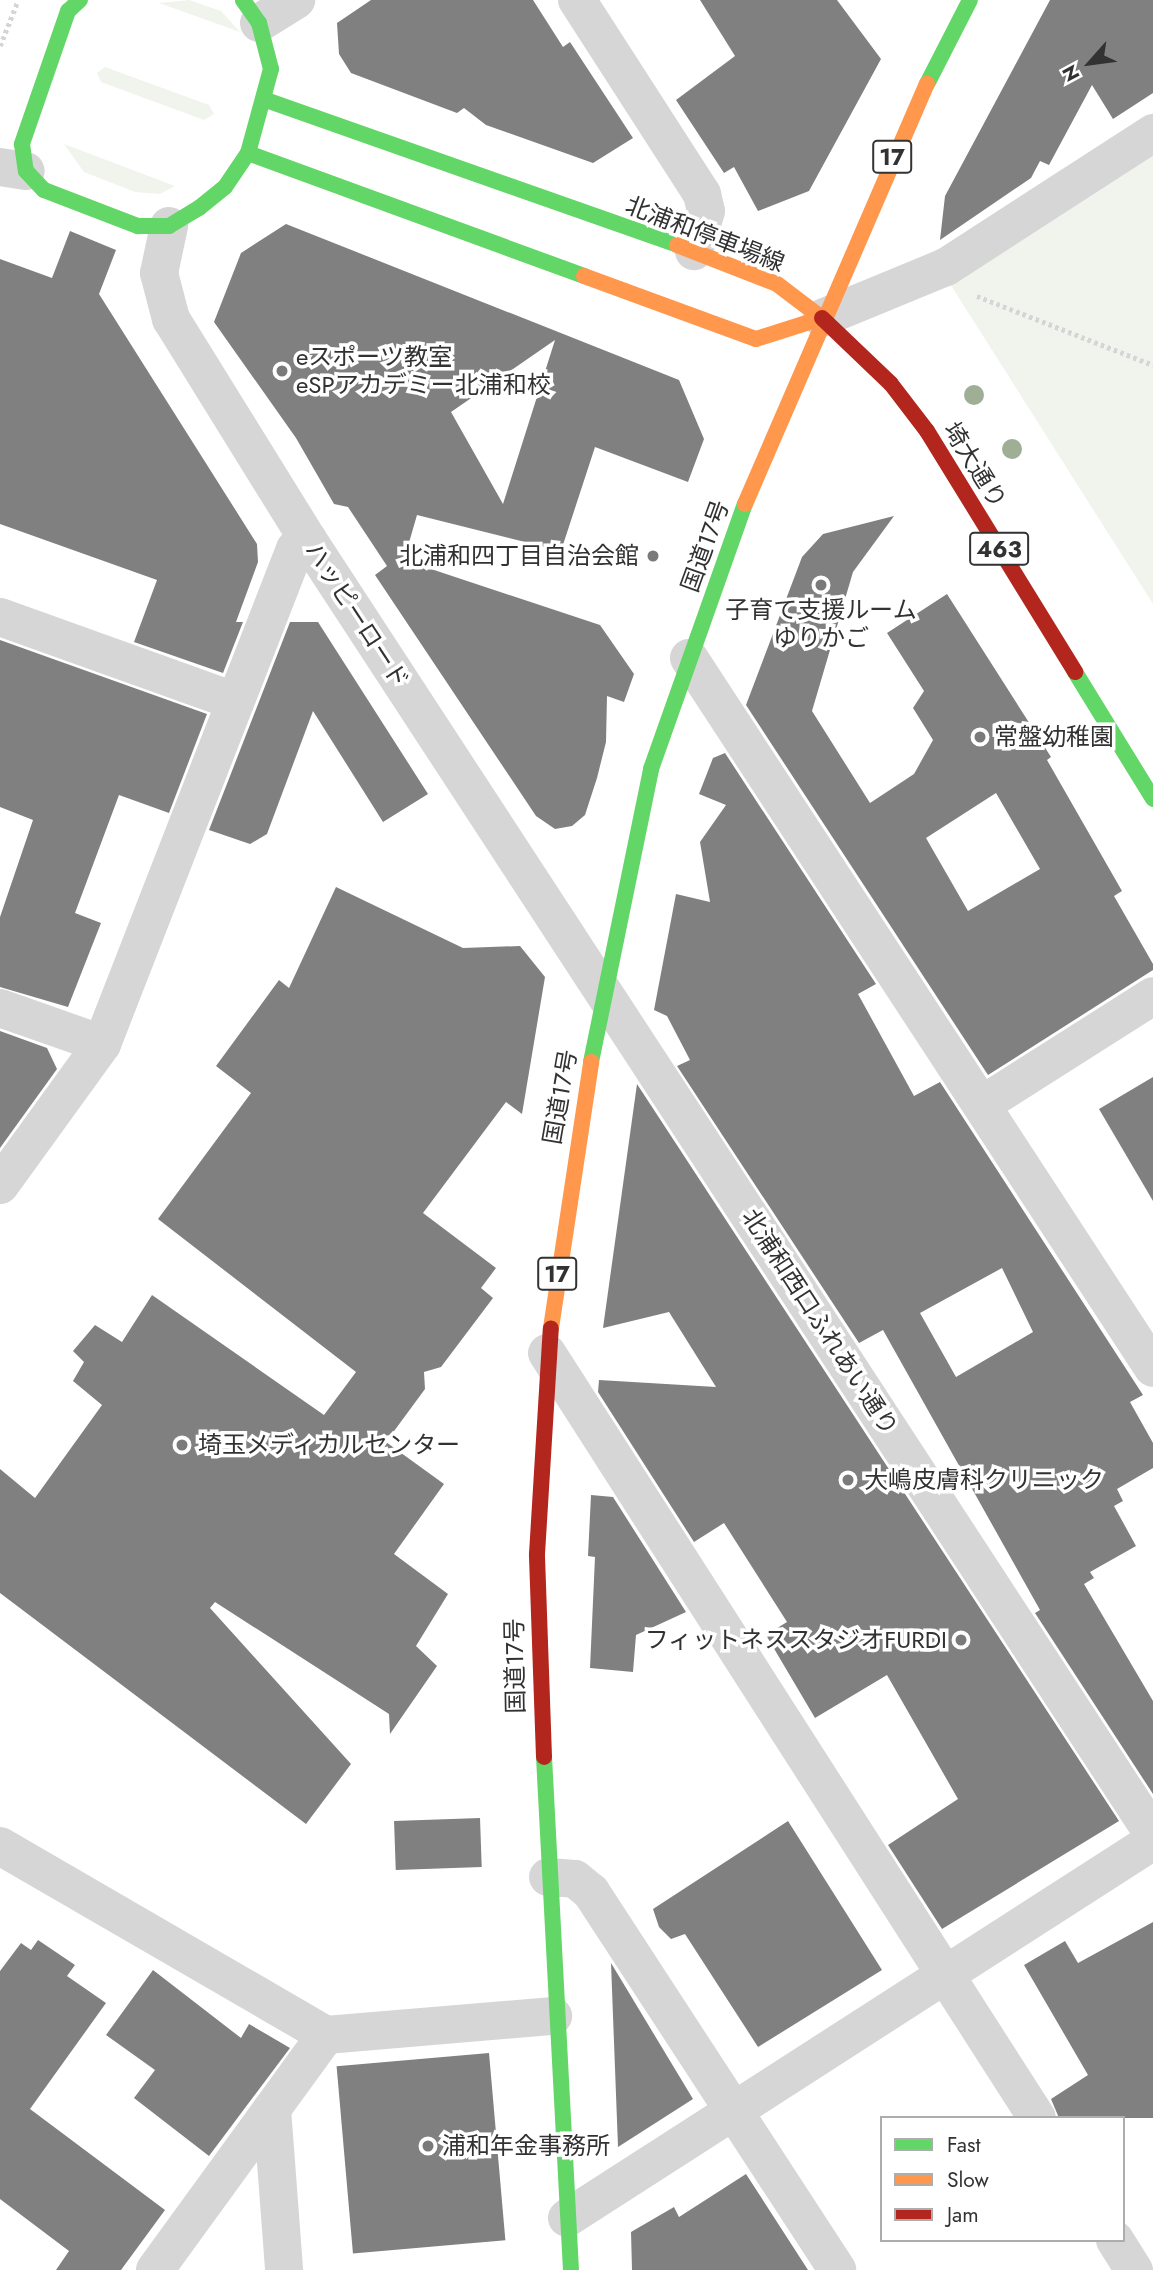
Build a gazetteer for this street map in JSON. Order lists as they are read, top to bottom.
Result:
{
  "streets": {
    "main road": [
      "17",
      "北浦和停車場線",
      "埼大通り",
      "国道17号",
      "463"
    ],
    "street": ["ハッピーロード", "北浦和西口ふれあい通り"]
  },
  "crossings": [
    ["北浦和停車場線", "埼大通り"],
    ["北浦和停車場線", "国道17号"],
    ["埼大通り", "国道17号"],
    ["国道17号", "ハッピーロード"],
    ["国道17号", "北浦和西口ふれあい通り"],
    ["ハッピーロード", "北浦和西口ふれあい通り"]
  ],
  "places": [
    "eスポーツ教室 eSPアカデミー北浦和校",
    "北浦和四丁目自治会館",
    "子育て支援ルーム ゆりかご",
    "常盤幼稚園",
    "埼玉メディカルセンター",
    "大嶋皮膚科クリニック",
    "フィットネススタジオFURDI",
    "浦和年金事務所"
  ],
  "legend": ["Fast", "Slow", "Jam"],
  "north": "bottom left"
}
